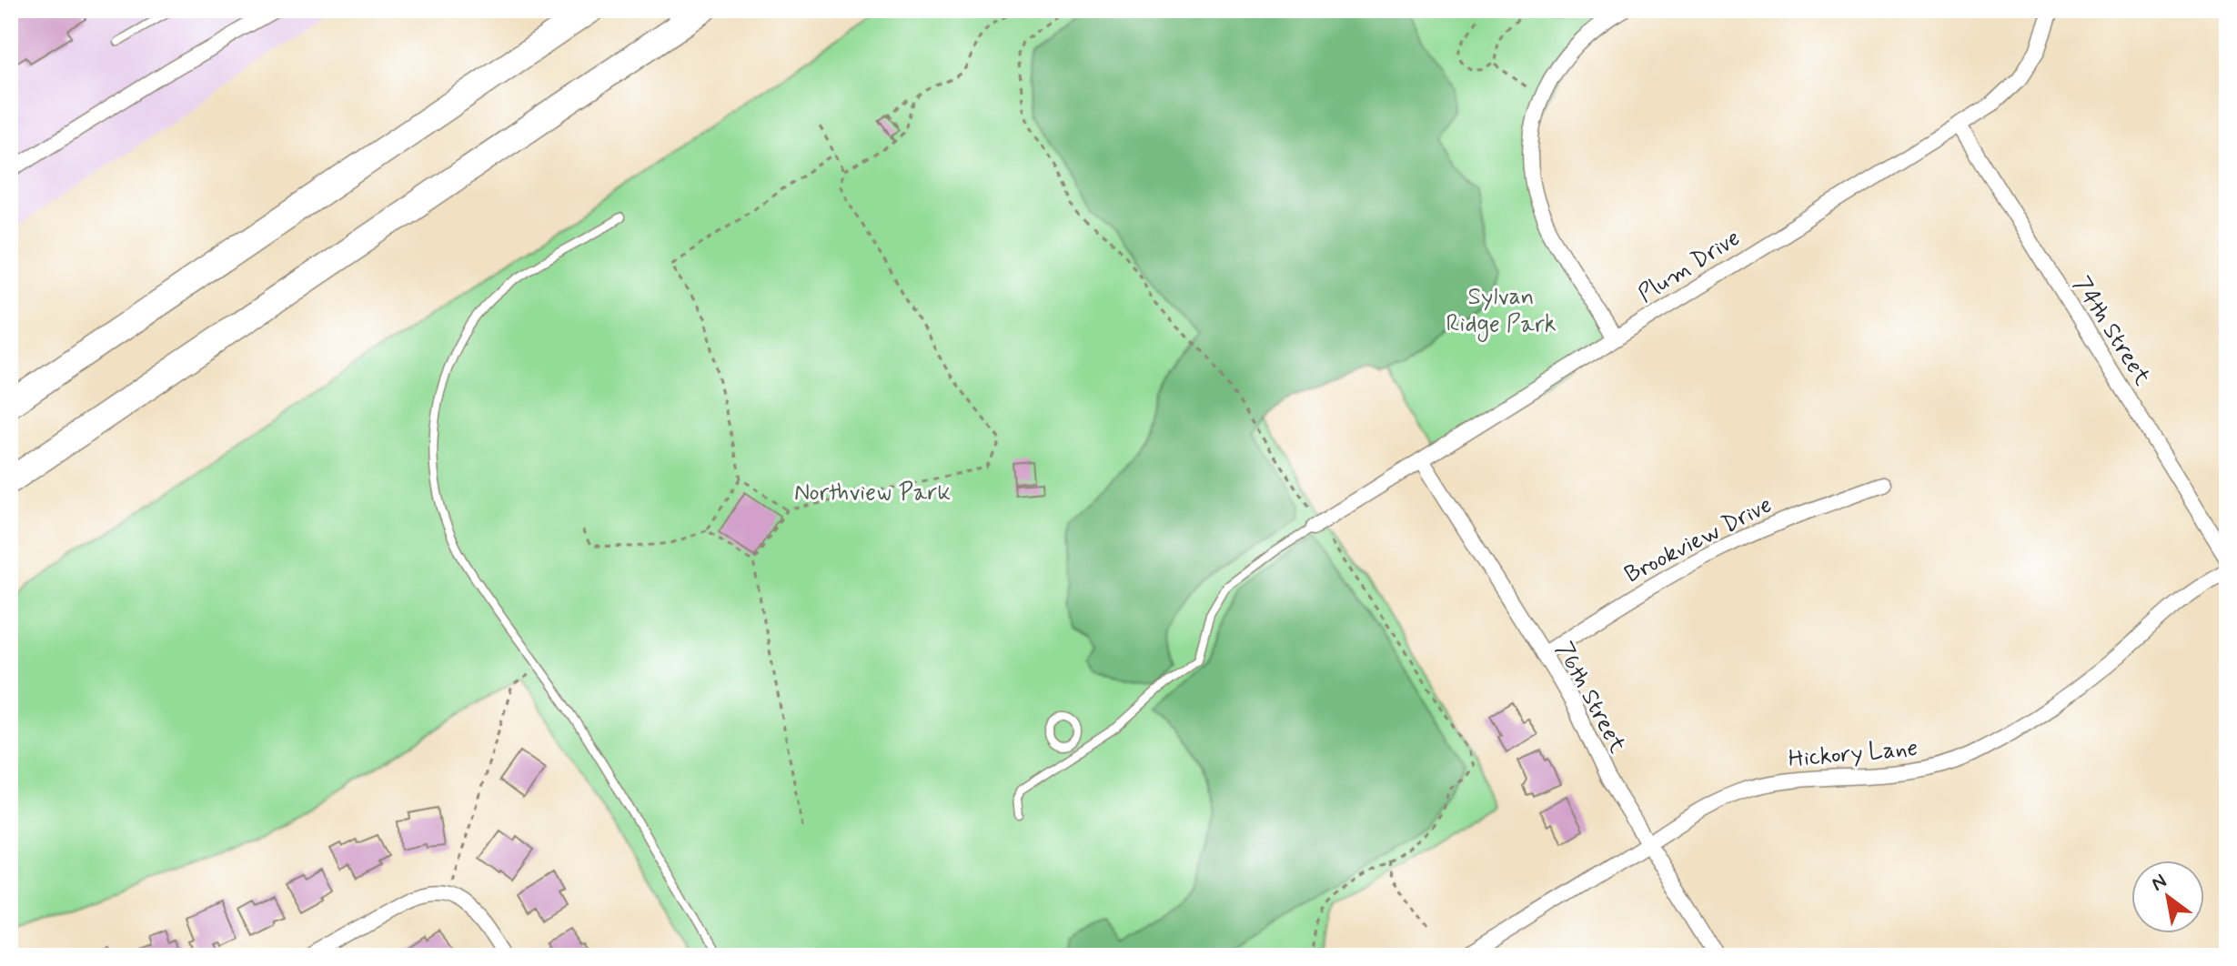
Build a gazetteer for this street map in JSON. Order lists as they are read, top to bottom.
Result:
{
  "streets": {
    "street": [
      "Plum Drive",
      "74th Street",
      "Brookview Drive",
      "76th Street",
      "Hickory Lane"
    ]
  },
  "crossings": [
    ["Plum Drive", "74th Street"],
    ["Plum Drive", "76th Street"],
    ["Brookview Drive", "76th Street"],
    ["76th Street", "Hickory Lane"]
  ],
  "parks": ["Sylvan Ridge Park", "Northview Park"],
  "north": "top left"
}
